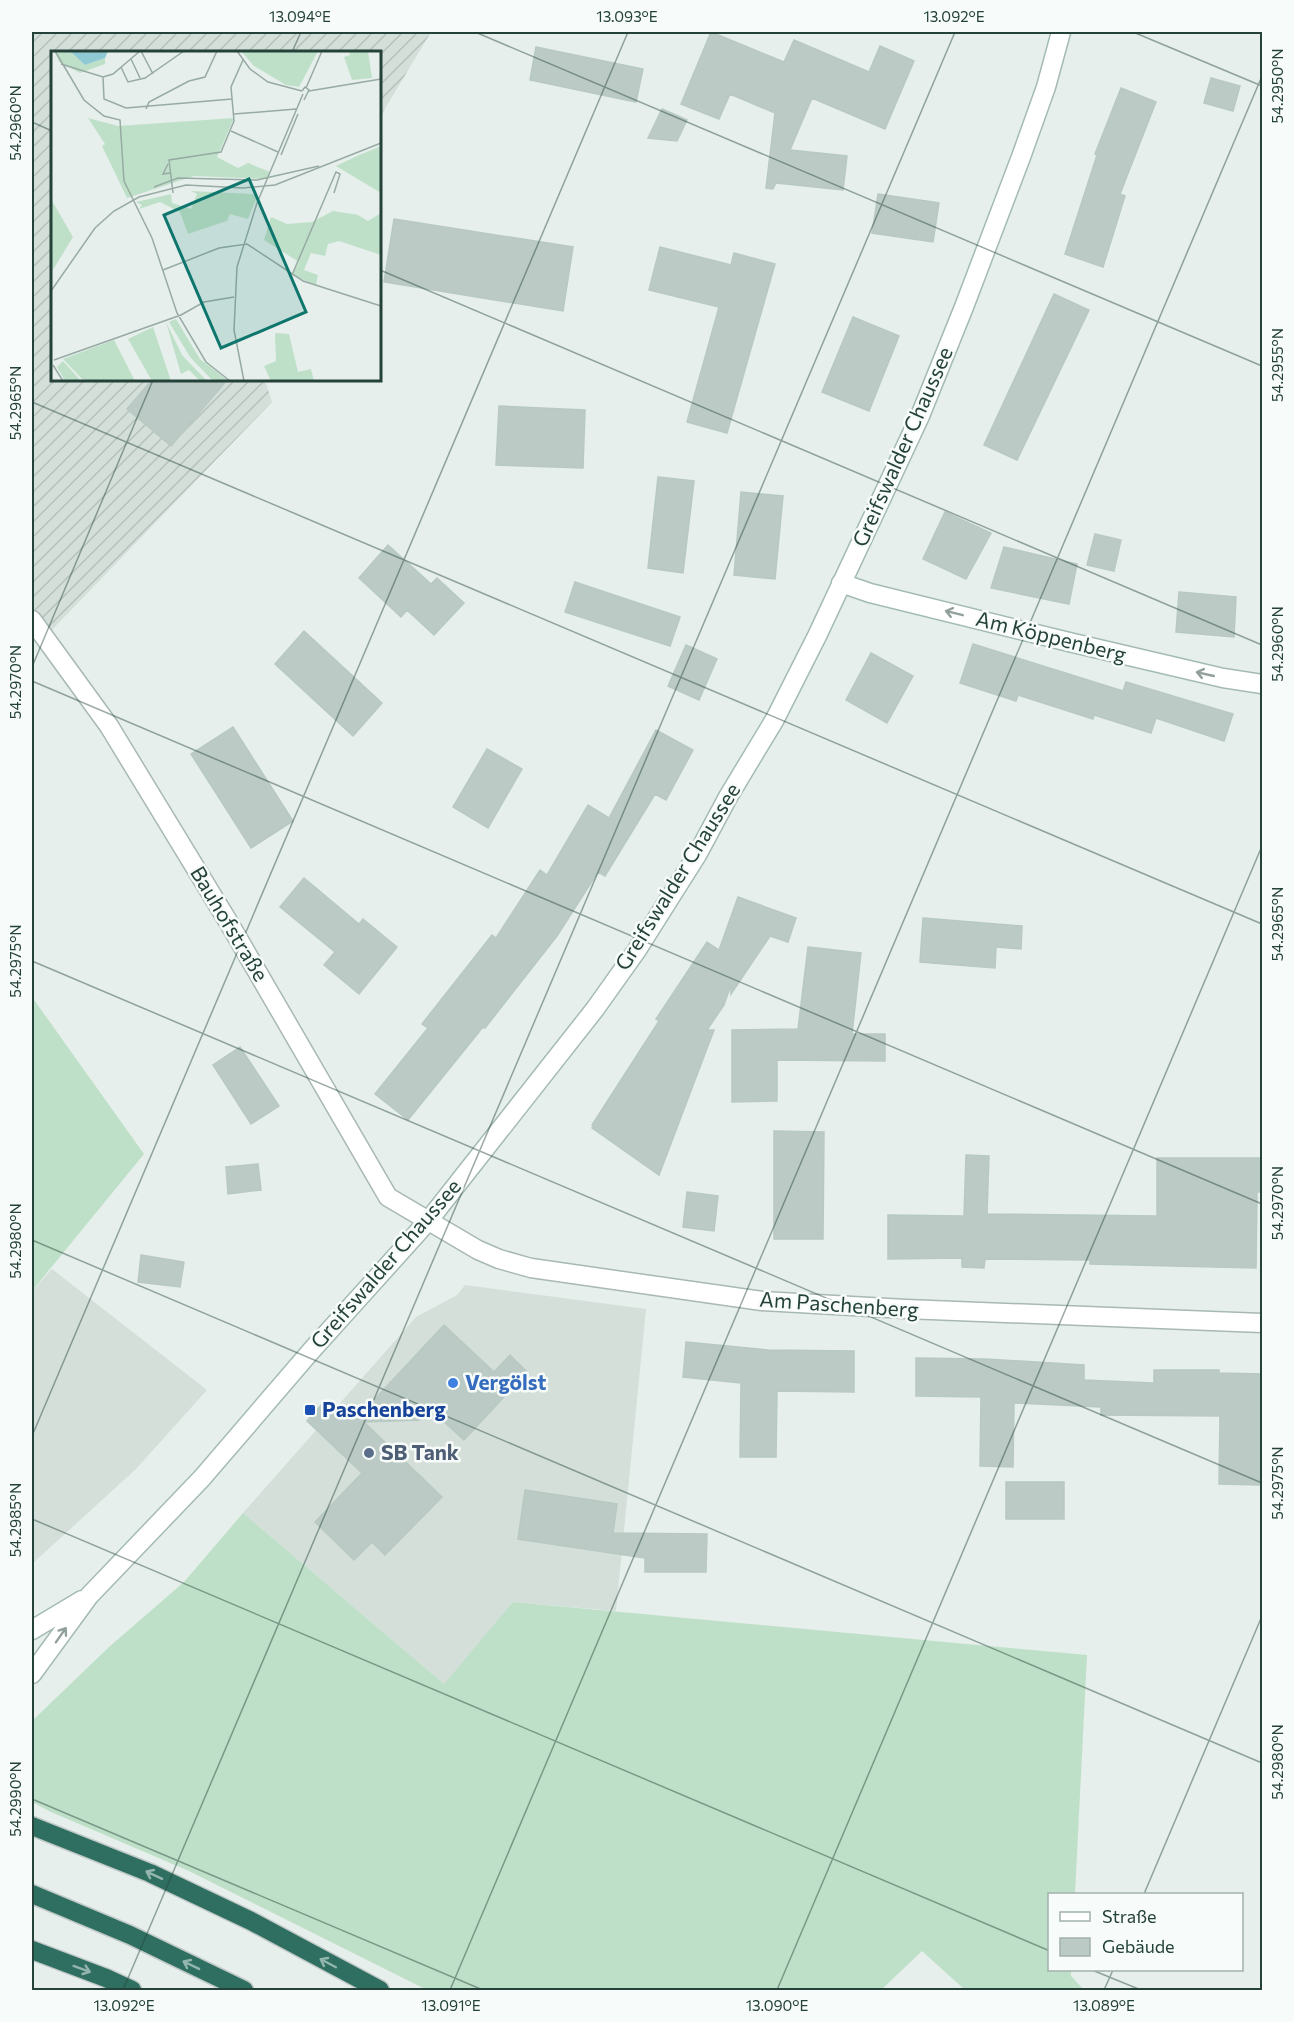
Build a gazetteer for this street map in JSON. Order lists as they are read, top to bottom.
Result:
{
  "streets": {
    "main road": [
      "Greifswalder Chaussee",
      "Am Köppenberg",
      "Bauhofstraße",
      "Am Paschenberg"
    ]
  },
  "crossings": [
    ["Greifswalder Chaussee", "Am Köppenberg"],
    ["Greifswalder Chaussee", "Bauhofstraße"],
    ["Greifswalder Chaussee", "Am Paschenberg"],
    ["Bauhofstraße", "Am Paschenberg"]
  ],
  "one_way": ["Am Köppenberg"],
  "places": {
    "other": ["Vergölst", "SB Tank"],
    "transit": ["Paschenberg"]
  },
  "legend": ["Straße", "Gebäude"],
  "coordinates": [
    "13.094°E",
    "13.093°E",
    "13.092°E",
    "54.2950°N",
    "54.2960°N",
    "54.2955°N",
    "54.2965°N",
    "54.2970°N",
    "54.2975°N",
    "54.2980°N",
    "54.2985°N",
    "54.2990°N",
    "13.091°E",
    "13.090°E",
    "13.089°E"
  ]
}
